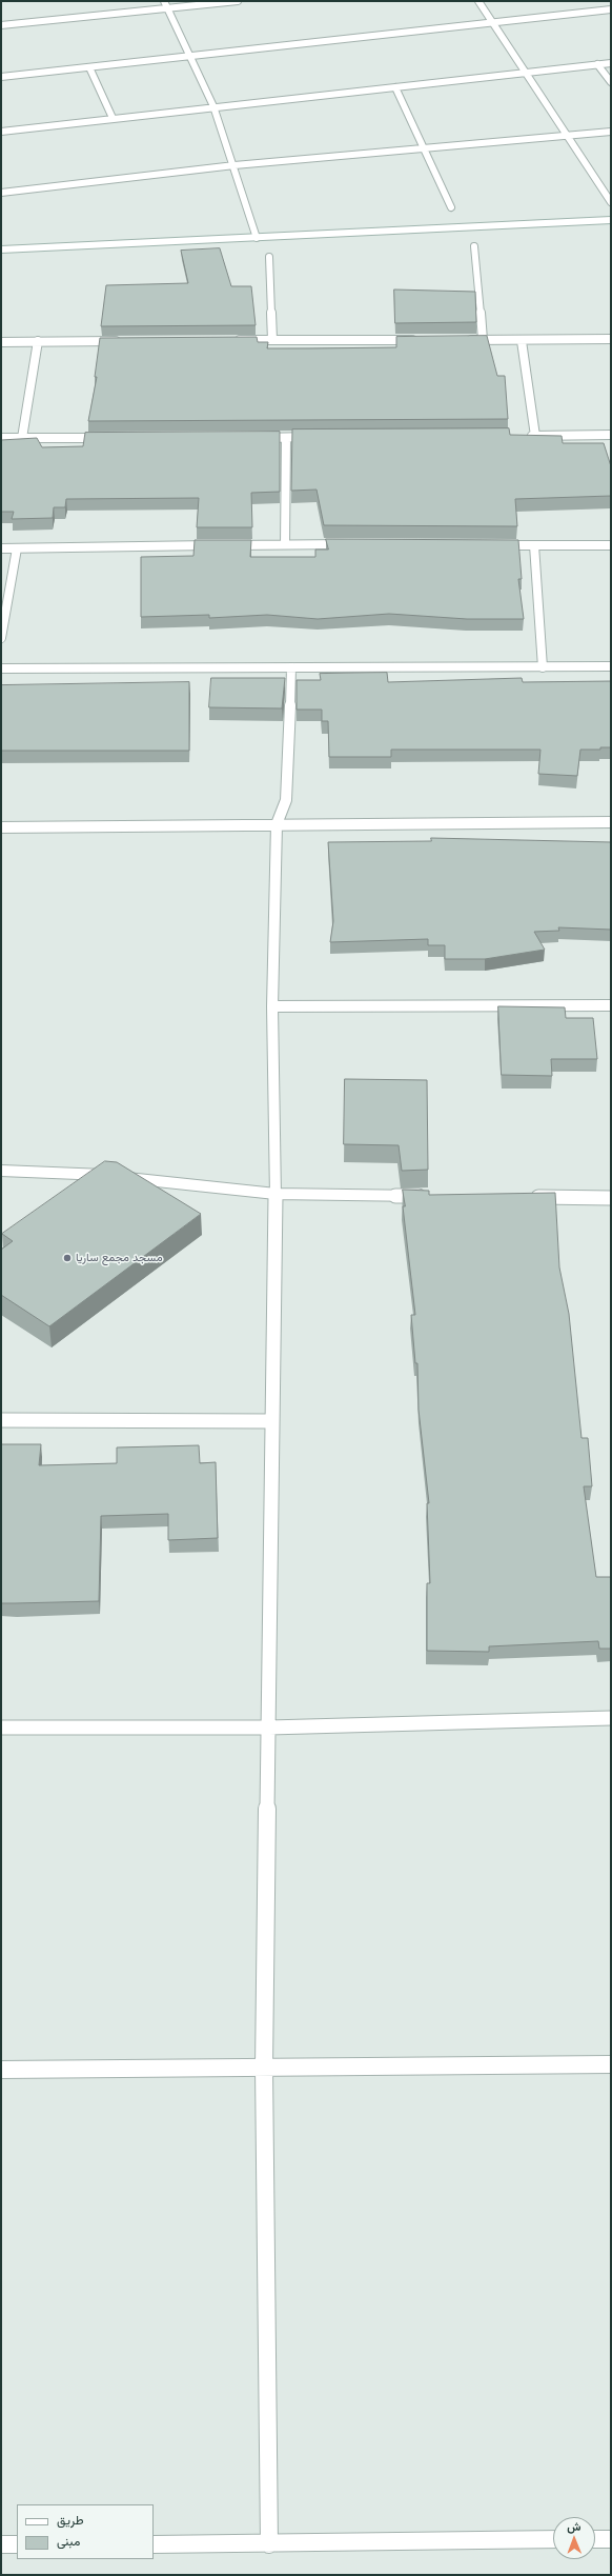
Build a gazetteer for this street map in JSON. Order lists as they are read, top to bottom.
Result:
{
  "places": ["مسجد مجمع ساريا"],
  "legend": ["طريق", "مبنى"],
  "north": "top"
}
